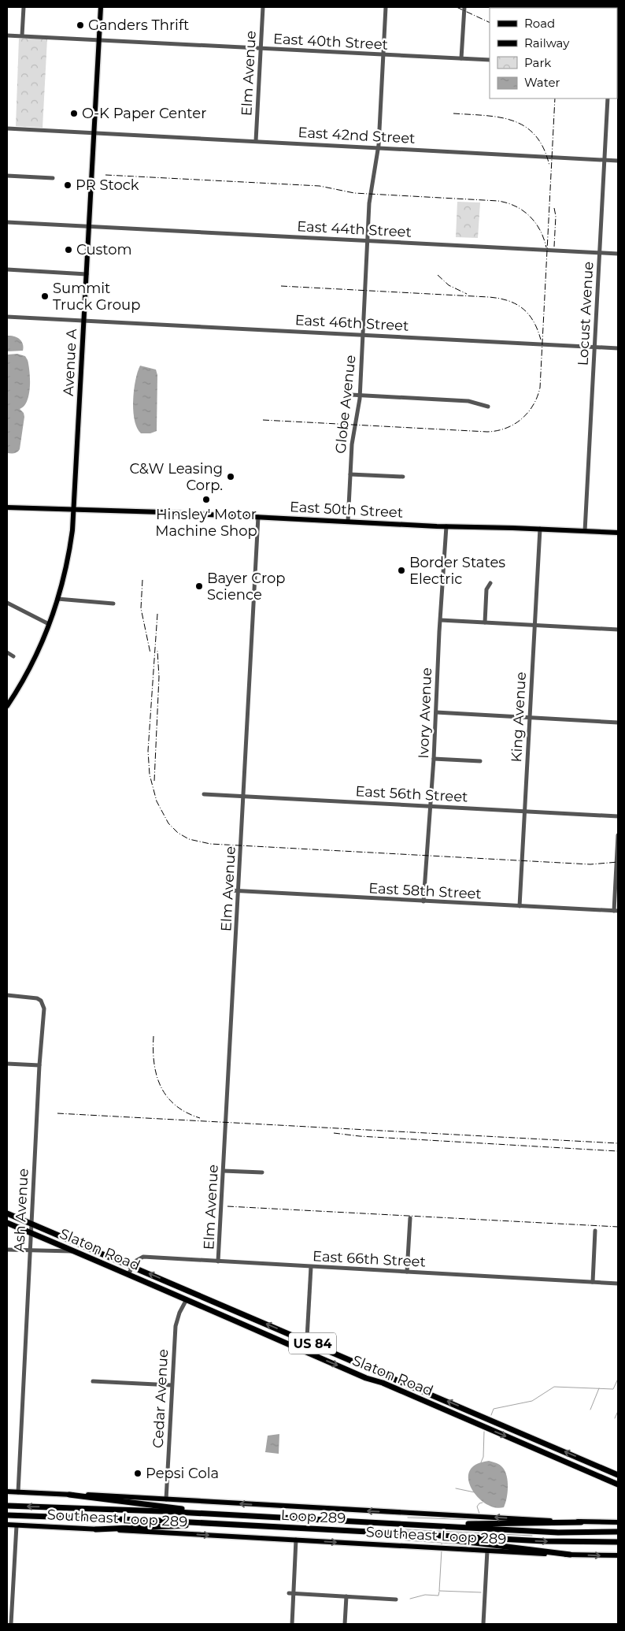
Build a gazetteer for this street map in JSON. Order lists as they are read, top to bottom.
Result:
{
  "streets": {
    "highway": ["Slaton Road", "US 84", "Loop 289"],
    "main road": ["Avenue A", "East 50th Street", "Southeast Loop 289"],
    "street": [
      "East 40th Street",
      "Elm Avenue",
      "East 42nd Street",
      "East 44th Street",
      "Locust Avenue",
      "East 46th Street",
      "Globe Avenue",
      "Ivory Avenue",
      "King Avenue",
      "East 56th Street",
      "East 58th Street",
      "Ash Avenue",
      "East 66th Street",
      "Cedar Avenue"
    ]
  },
  "crossings": [
    ["East 40th Street", "Elm Avenue"],
    ["East 40th Street", "Avenue A"],
    ["East 40th Street", "Globe Avenue"],
    ["Elm Avenue", "East 42nd Street"],
    ["Elm Avenue", "East 50th Street"],
    ["Elm Avenue", "East 56th Street"],
    ["Elm Avenue", "East 58th Street"],
    ["Elm Avenue", "East 66th Street"],
    ["East 42nd Street", "Locust Avenue"],
    ["East 42nd Street", "Avenue A"],
    ["East 42nd Street", "Globe Avenue"],
    ["East 44th Street", "Locust Avenue"],
    ["East 44th Street", "Avenue A"],
    ["East 44th Street", "Globe Avenue"],
    ["Locust Avenue", "East 46th Street"],
    ["Locust Avenue", "East 50th Street"],
    ["East 46th Street", "Avenue A"],
    ["East 46th Street", "Globe Avenue"],
    ["Avenue A", "East 50th Street"],
    ["Globe Avenue", "East 50th Street"],
    ["East 50th Street", "Ivory Avenue"],
    ["East 50th Street", "King Avenue"],
    ["Ivory Avenue", "East 56th Street"],
    ["Ivory Avenue", "East 58th Street"],
    ["King Avenue", "East 56th Street"],
    ["King Avenue", "East 58th Street"],
    ["Ash Avenue", "Slaton Road"],
    ["Ash Avenue", "Southeast Loop 289"],
    ["Slaton Road", "East 66th Street"],
    ["Slaton Road", "Cedar Avenue"],
    ["Cedar Avenue", "Southeast Loop 289"]
  ],
  "places": [
    "Ganders Thrift",
    "O-K Paper Center",
    "PR Stock",
    "Custom",
    "Summit Truck Group",
    "C&W Leasing Corp.",
    "Hinsley' Motor Machine Shop",
    "Border States Electric",
    "Bayer Crop Science",
    "Pepsi Cola"
  ],
  "legend": [
    "Road",
    "Railway",
    "Park",
    "Water"
  ]
}
